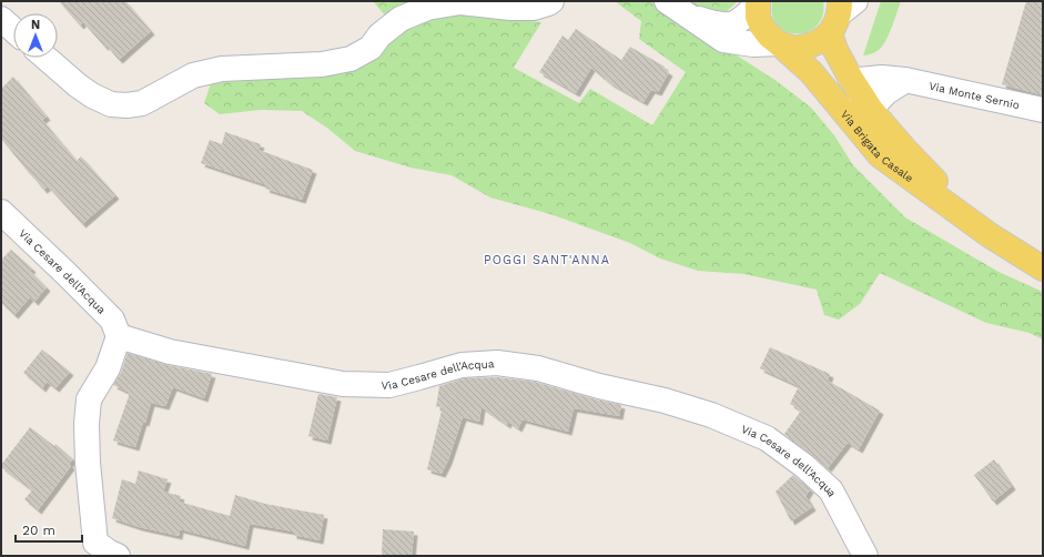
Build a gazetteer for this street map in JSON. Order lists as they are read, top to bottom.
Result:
{
  "streets": {
    "main road": ["Via Brigata Casale"],
    "street": ["Via Monte Sernio", "Via Cesare dell'Acqua"]
  },
  "crossings": [
    ["Via Monte Sernio", "Via Brigata Casale"]
  ],
  "districts": ["POGGI SANT'ANNA"],
  "scale_bar": "20 m",
  "north": "top"
}
